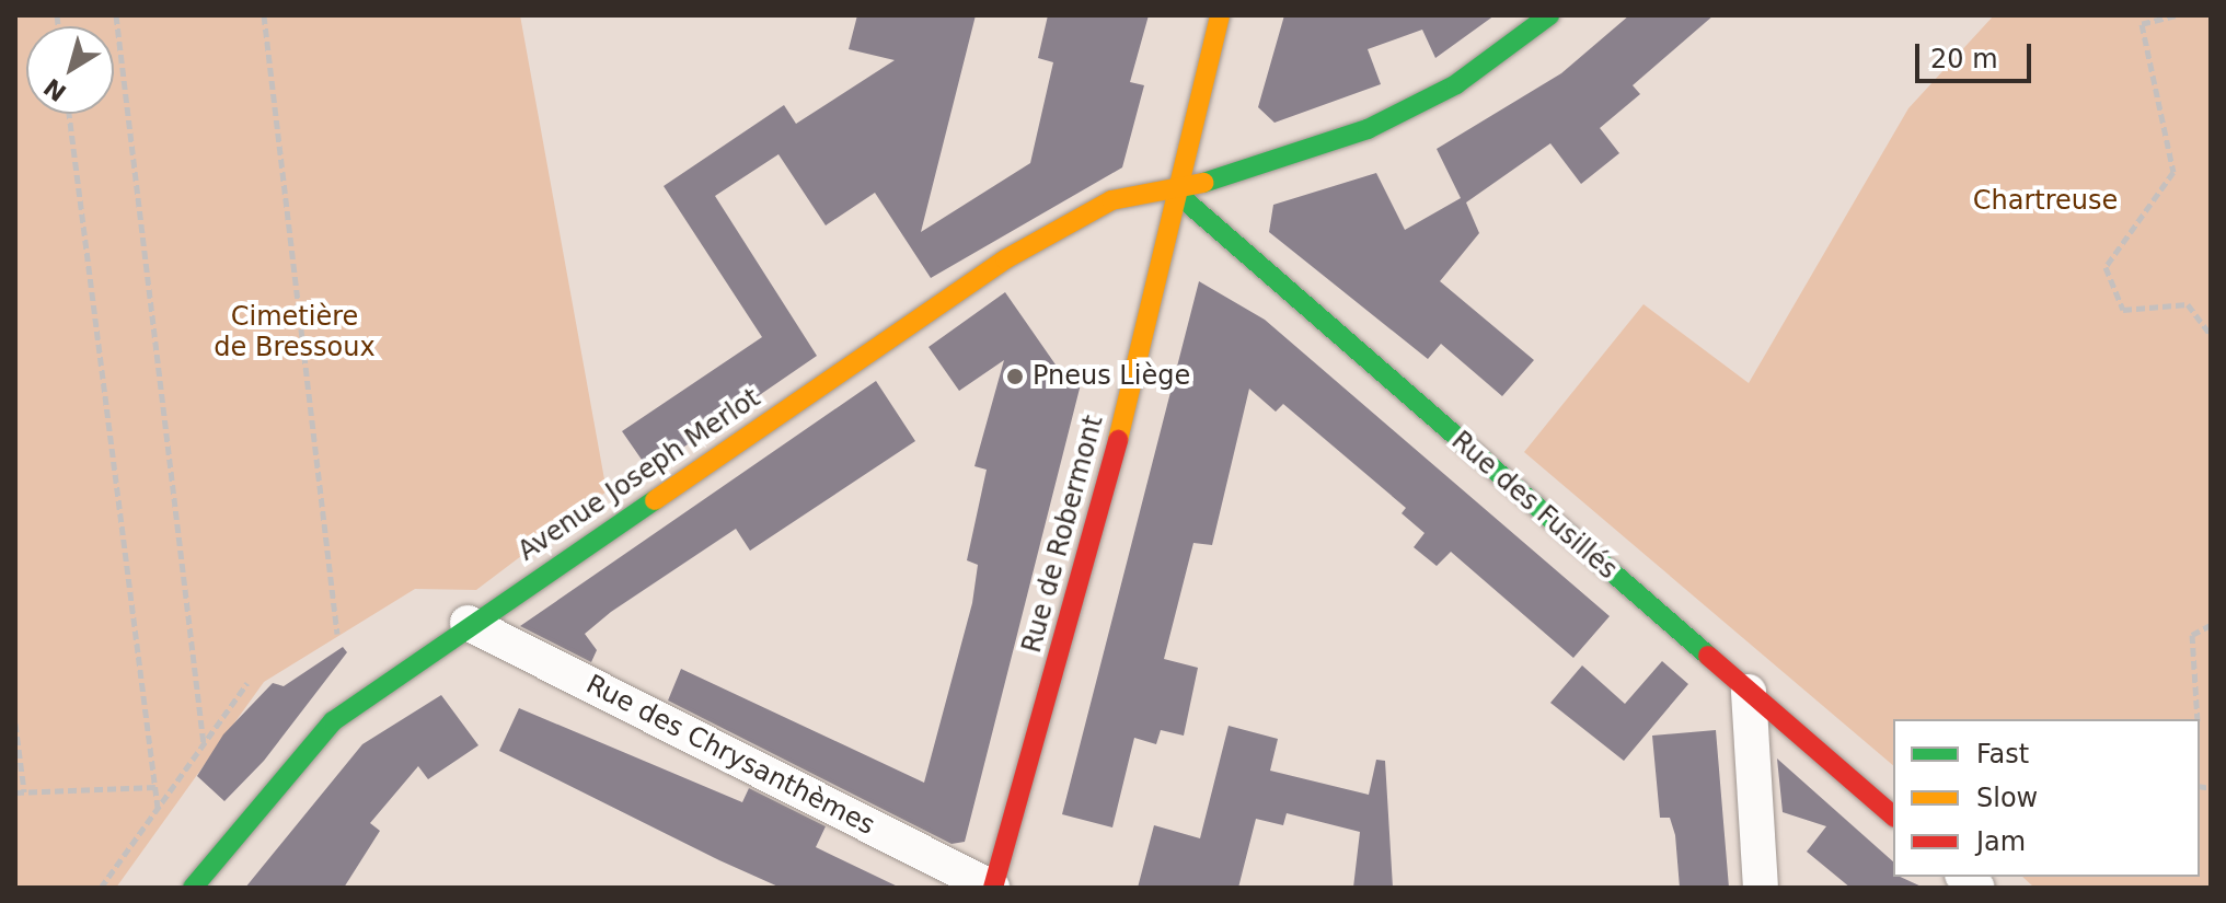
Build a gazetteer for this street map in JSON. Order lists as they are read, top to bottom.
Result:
{
  "streets": {
    "street": [
      "Avenue Joseph Merlot",
      "Rue des Fusillés",
      "Rue de Robermont",
      "Rue des Chrysanthèmes"
    ]
  },
  "crossings": [
    ["Avenue Joseph Merlot", "Rue des Fusillés"],
    ["Avenue Joseph Merlot", "Rue de Robermont"],
    ["Avenue Joseph Merlot", "Rue des Chrysanthèmes"],
    ["Rue des Fusillés", "Rue de Robermont"],
    ["Rue de Robermont", "Rue des Chrysanthèmes"]
  ],
  "parks": ["Chartreuse", "Cimetière de Bressoux"],
  "places": ["Pneus Liège"],
  "legend": ["Fast", "Slow", "Jam"],
  "scale_bar": "20 m",
  "north": "bottom left"
}
